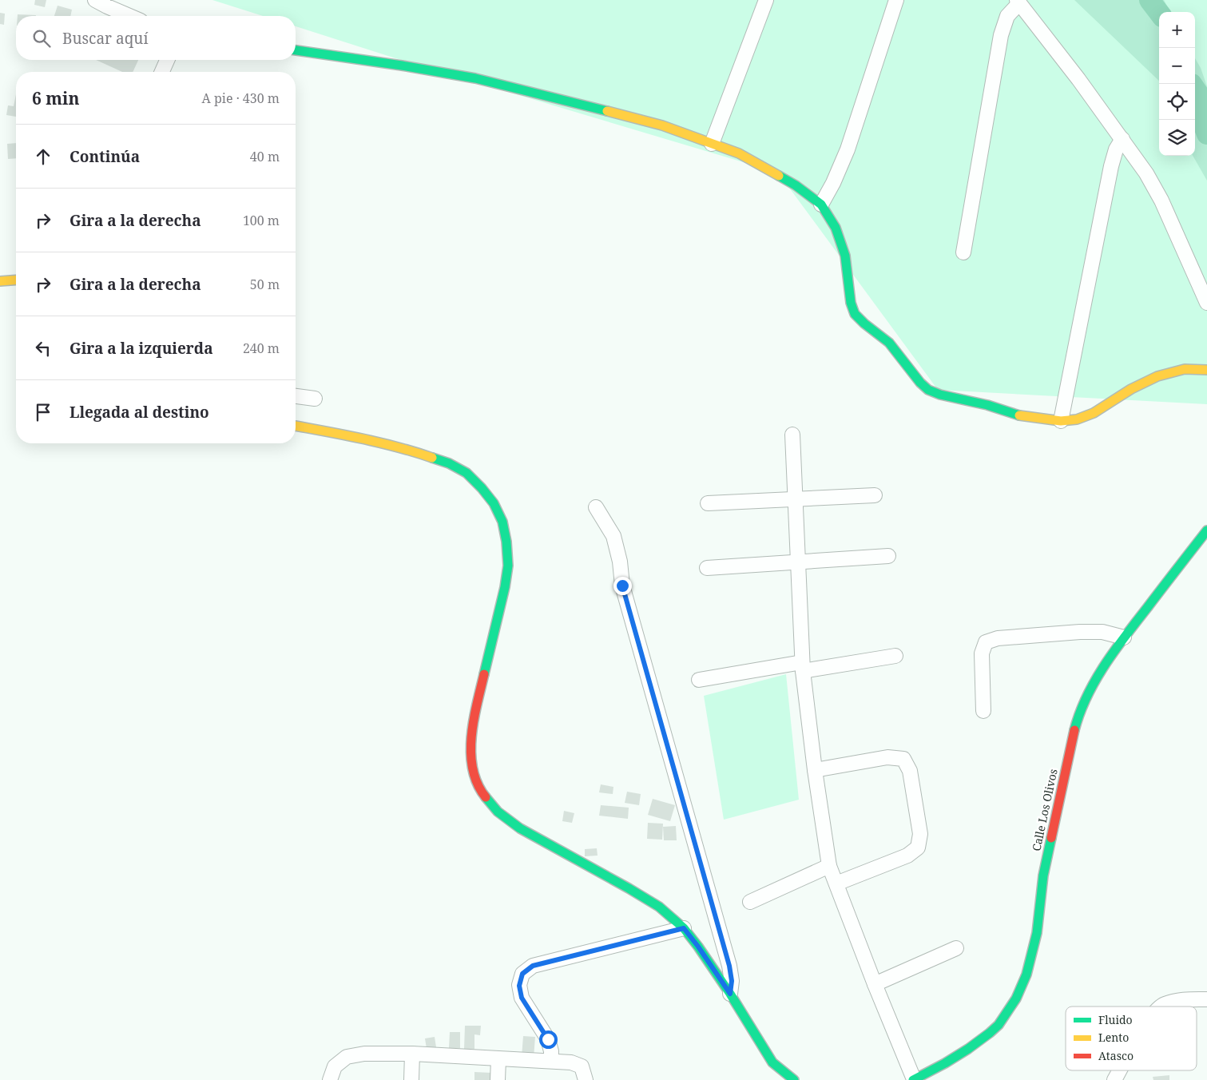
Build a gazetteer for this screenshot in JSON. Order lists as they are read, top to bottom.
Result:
{
  "streets": {
    "street": ["Calle Los Olivos"]
  },
  "legend": ["Fluido", "Lento", "Atasco"],
  "page": {
    "map_buttons": ["+", "−"],
    "search": "Buscar aquí",
    "heading": ["6 min", "A pie · 430 m"],
    "list": [
      ["Continúa", "40 m"],
      ["Gira a la derecha", "100 m"],
      ["Gira a la derecha", "50 m"],
      ["Gira a la izquierda", "240 m"],
      "Llegada al destino"
    ]
  }
}
